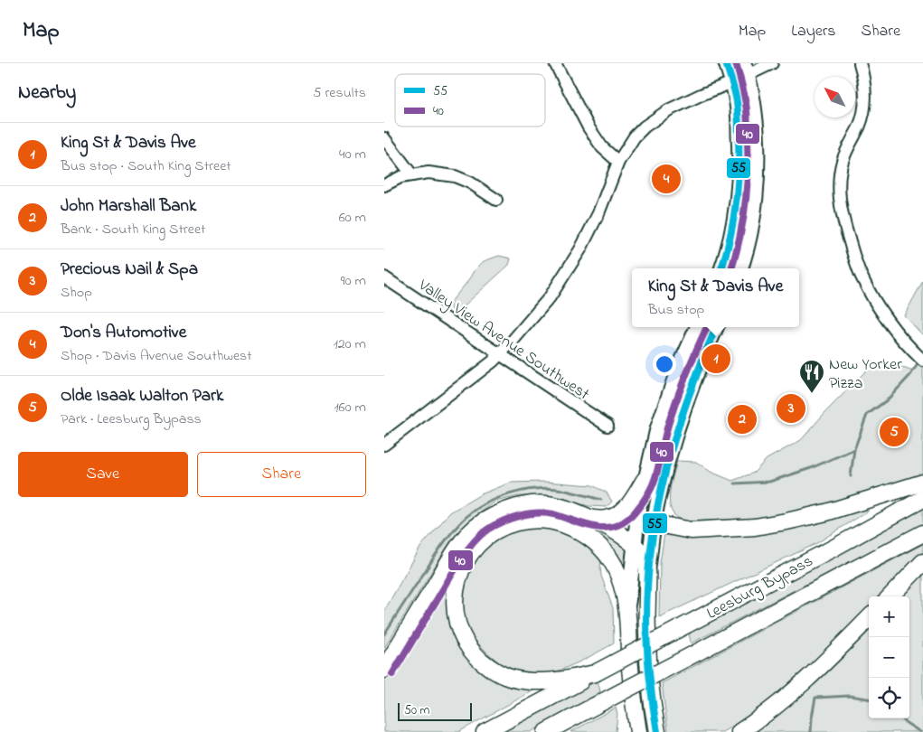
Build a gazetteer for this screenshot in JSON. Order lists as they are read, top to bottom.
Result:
{
  "streets": {
    "highway": ["Leesburg Bypass"],
    "street": ["Valley View Avenue Southwest"]
  },
  "places": {
    "restaurant": ["New Yorker Pizza"]
  },
  "lines": ["transit line 55", "transit line 40"],
  "legend": ["55", "40"],
  "scale_bar": "50 m",
  "north": "top left",
  "page": {
    "header": "Map",
    "nav": ["Map", "Layers", "Share"],
    "heading": ["Nearby", "5 results"],
    "list": [
      {
        "mark": "1",
        "name": "King St & Davis Ave",
        "note": "Bus stop · South King Street",
        "value": "40 m"
      },
      {
        "mark": "2",
        "name": "John Marshall Bank",
        "note": "Bank · South King Street",
        "value": "60 m"
      },
      {
        "mark": "3",
        "name": "Precious Nail & Spa",
        "note": "Shop",
        "value": "90 m"
      },
      {
        "mark": "4",
        "name": "Don's Automotive",
        "note": "Shop · Davis Avenue Southwest",
        "value": "120 m"
      },
      {
        "mark": "5",
        "name": "Olde Isaak Walton Park",
        "note": "Park · Leesburg Bypass",
        "value": "160 m"
      }
    ],
    "pins": [
      "4",
      "1",
      "3",
      "2",
      "5"
    ],
    "popup": ["King St & Davis Ave", "Bus stop"],
    "buttons": ["Save", "Share"],
    "map_buttons": ["+", "−"],
    "scale": "50 m"
  }
}
